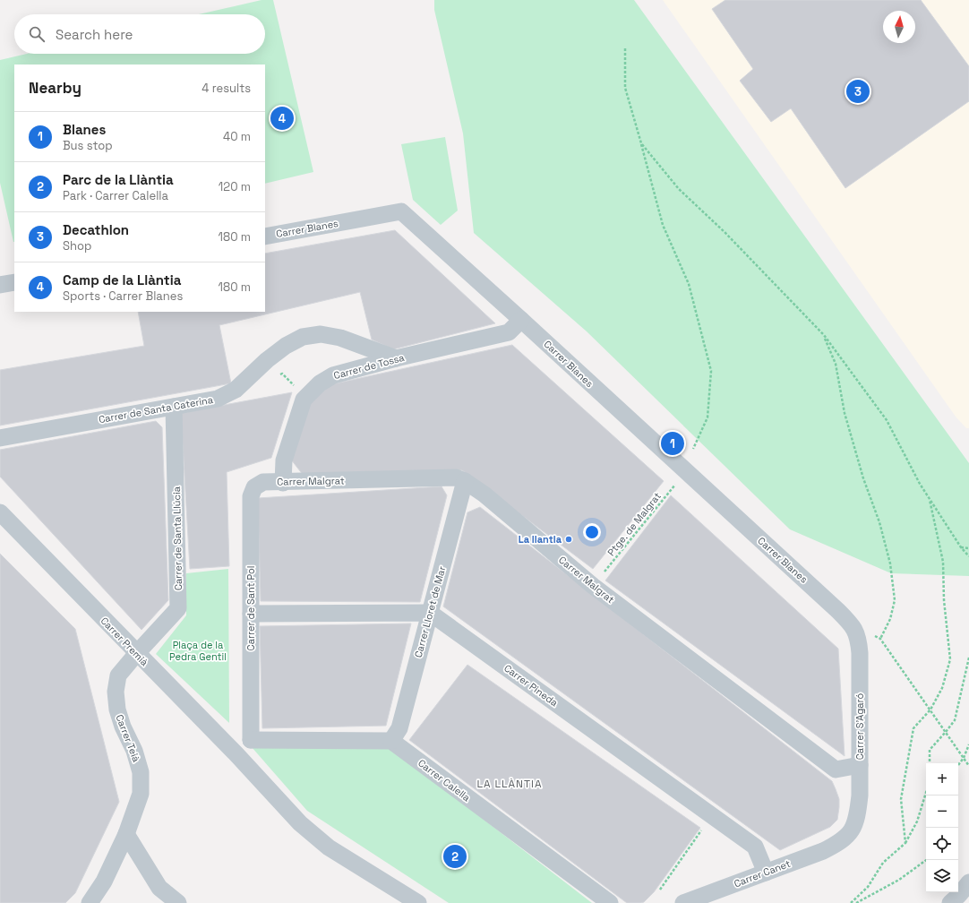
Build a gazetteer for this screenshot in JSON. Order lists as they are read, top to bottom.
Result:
{
  "streets": {
    "street": [
      "Carrer Blanes",
      "Carrer de Tossa",
      "Carrer de Santa Caterina",
      "Carrer Malgrat",
      "Carrer de Santa Llúcia",
      "Carrer de Sant Pol",
      "Carrer Lloret de Mar",
      "Carrer Premià",
      "Carrer Pineda",
      "Carrer S'Agaró",
      "Carrer Teià",
      "Carrer Calella",
      "Carrer Canet"
    ],
    "path": ["Ptge. de Malgrat"]
  },
  "crossings": [
    ["Carrer Blanes", "Carrer de Tossa"],
    ["Carrer Blanes", "Ptge. de Malgrat"],
    ["Carrer Blanes", "Carrer S'Agaró"],
    ["Carrer de Tossa", "Carrer de Santa Caterina"],
    ["Carrer de Tossa", "Carrer Malgrat"],
    ["Carrer de Santa Caterina", "Carrer de Santa Llúcia"],
    ["Carrer Malgrat", "Ptge. de Malgrat"],
    ["Carrer Malgrat", "Carrer de Sant Pol"],
    ["Carrer Malgrat", "Carrer Lloret de Mar"],
    ["Carrer Malgrat", "Carrer S'Agaró"],
    ["Carrer de Santa Llúcia", "Carrer Premià"],
    ["Carrer de Santa Llúcia", "Carrer Teià"],
    ["Carrer Lloret de Mar", "Carrer Pineda"],
    ["Carrer Lloret de Mar", "Carrer Calella"],
    ["Carrer Premià", "Carrer Teià"],
    ["Carrer Pineda", "Carrer Canet"],
    ["Carrer S'Agaró", "Carrer Canet"]
  ],
  "districts": ["LA LLÀNTIA"],
  "parks": ["Plaça de la Pedra Gentil"],
  "places": ["La llantia"],
  "north": "top",
  "page": {
    "search": "Search here",
    "heading": ["Nearby", "4 results"],
    "pins": [
      "3",
      "4",
      "1",
      "2"
    ],
    "list": [
      {
        "mark": "1",
        "name": "Blanes",
        "note": "Bus stop",
        "value": "40 m"
      },
      {
        "mark": "2",
        "name": "Parc de la Llàntia",
        "note": "Park · Carrer Calella",
        "value": "120 m"
      },
      {
        "mark": "3",
        "name": "Decathlon",
        "note": "Shop",
        "value": "180 m"
      },
      {
        "mark": "4",
        "name": "Camp de la Llàntia",
        "note": "Sports · Carrer Blanes",
        "value": "180 m"
      }
    ],
    "map_buttons": ["+", "−"]
  }
}
